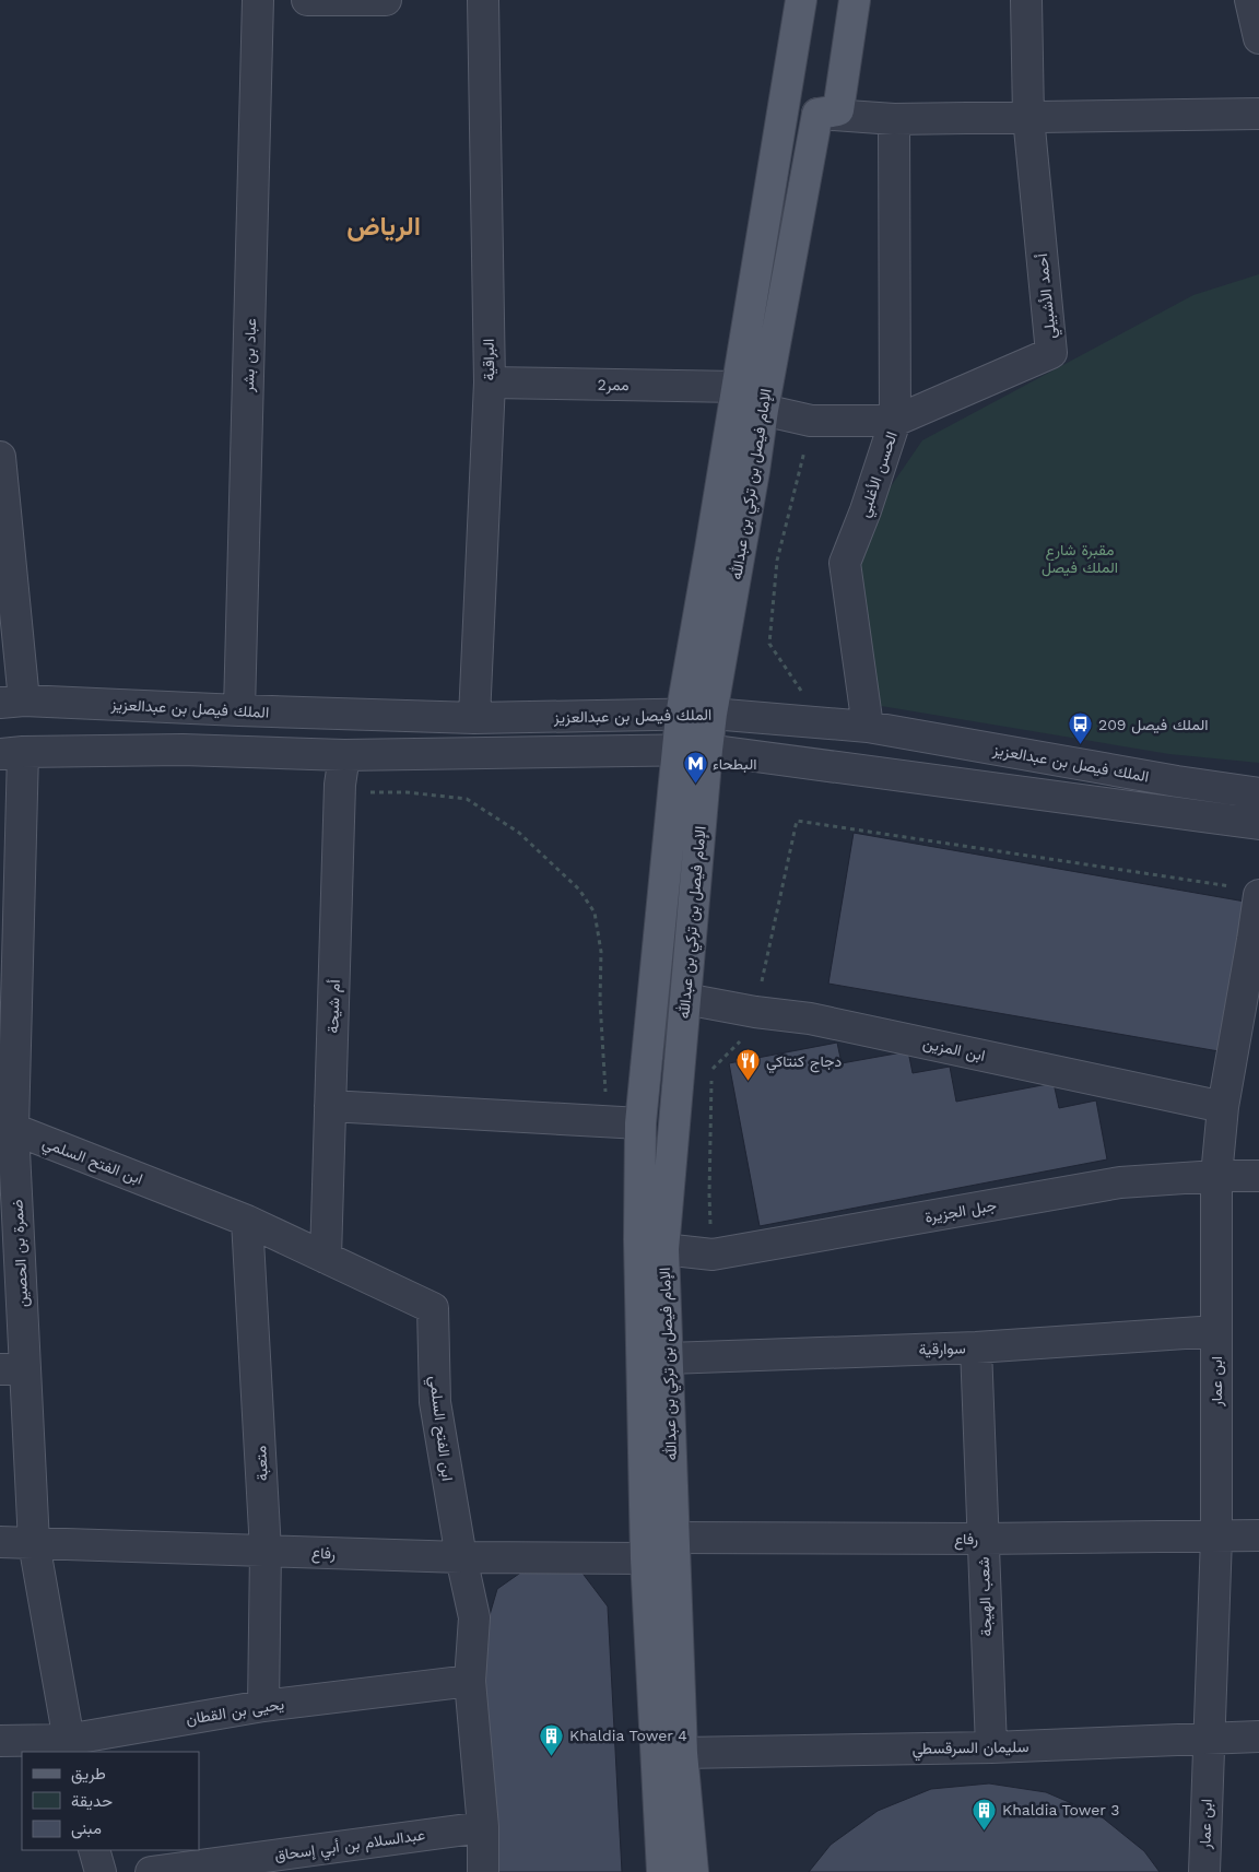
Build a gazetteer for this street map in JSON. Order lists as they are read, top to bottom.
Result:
{
  "streets": {
    "main road": ["الإمام فيصل بن تركي بن عبدالله"],
    "street": [
      "أحمد الأشبيلي",
      "عباد بن بشر",
      "البراقية",
      "ممر2",
      "الحسن الأغلبي",
      "الملك فيصل بن عبدالعزيز",
      "أم شيحة",
      "ابن المزين",
      "ابن الفتح السلمي",
      "جبل الجزيرة",
      "ضمرة بن الحصين",
      "سوارقية",
      "ابن عمار",
      "متعبة",
      "رفاع",
      "شعب الهيجة",
      "يحيى بن القطان",
      "سليمان السرقسطي",
      "عبدالسلام بن أبي إسحاق"
    ]
  },
  "crossings": [
    ["أحمد الأشبيلي", "الحسن الأغلبي"],
    ["أحمد الأشبيلي", "الإمام فيصل بن تركي بن عبدالله"],
    ["عباد بن بشر", "الملك فيصل بن عبدالعزيز"],
    ["البراقية", "ممر2"],
    ["البراقية", "الملك فيصل بن عبدالعزيز"],
    ["ممر2", "الإمام فيصل بن تركي بن عبدالله"],
    ["الحسن الأغلبي", "الملك فيصل بن عبدالعزيز"],
    ["الإمام فيصل بن تركي بن عبدالله", "الملك فيصل بن عبدالعزيز"],
    ["الإمام فيصل بن تركي بن عبدالله", "ابن المزين"],
    ["الإمام فيصل بن تركي بن عبدالله", "جبل الجزيرة"],
    ["الإمام فيصل بن تركي بن عبدالله", "سوارقية"],
    ["الإمام فيصل بن تركي بن عبدالله", "رفاع"],
    ["الإمام فيصل بن تركي بن عبدالله", "سليمان السرقسطي"],
    ["أم شيحة", "ابن الفتح السلمي"],
    ["ابن المزين", "ابن عمار"],
    ["ابن الفتح السلمي", "ضمرة بن الحصين"],
    ["ابن الفتح السلمي", "متعبة"],
    ["ابن الفتح السلمي", "رفاع"],
    ["ابن الفتح السلمي", "يحيى بن القطان"],
    ["ابن الفتح السلمي", "عبدالسلام بن أبي إسحاق"],
    ["جبل الجزيرة", "ابن عمار"],
    ["ضمرة بن الحصين", "رفاع"],
    ["ضمرة بن الحصين", "يحيى بن القطان"],
    ["سوارقية", "ابن عمار"],
    ["سوارقية", "شعب الهيجة"],
    ["ابن عمار", "رفاع"],
    ["ابن عمار", "سليمان السرقسطي"],
    ["متعبة", "رفاع"],
    ["متعبة", "يحيى بن القطان"],
    ["رفاع", "شعب الهيجة"],
    ["شعب الهيجة", "سليمان السرقسطي"]
  ],
  "districts": ["الرياض"],
  "parks": ["مقبرة شارع الملك فيصل"],
  "places": {
    "bus stop": ["الملك فيصل 209"],
    "metro station": ["البطحاء"],
    "restaurant": ["دجاج كنتاكي"],
    "building": ["Khaldia Tower 4", "Khaldia Tower 3"]
  },
  "legend": ["طريق", "حديقة", "مبنى"]
}
